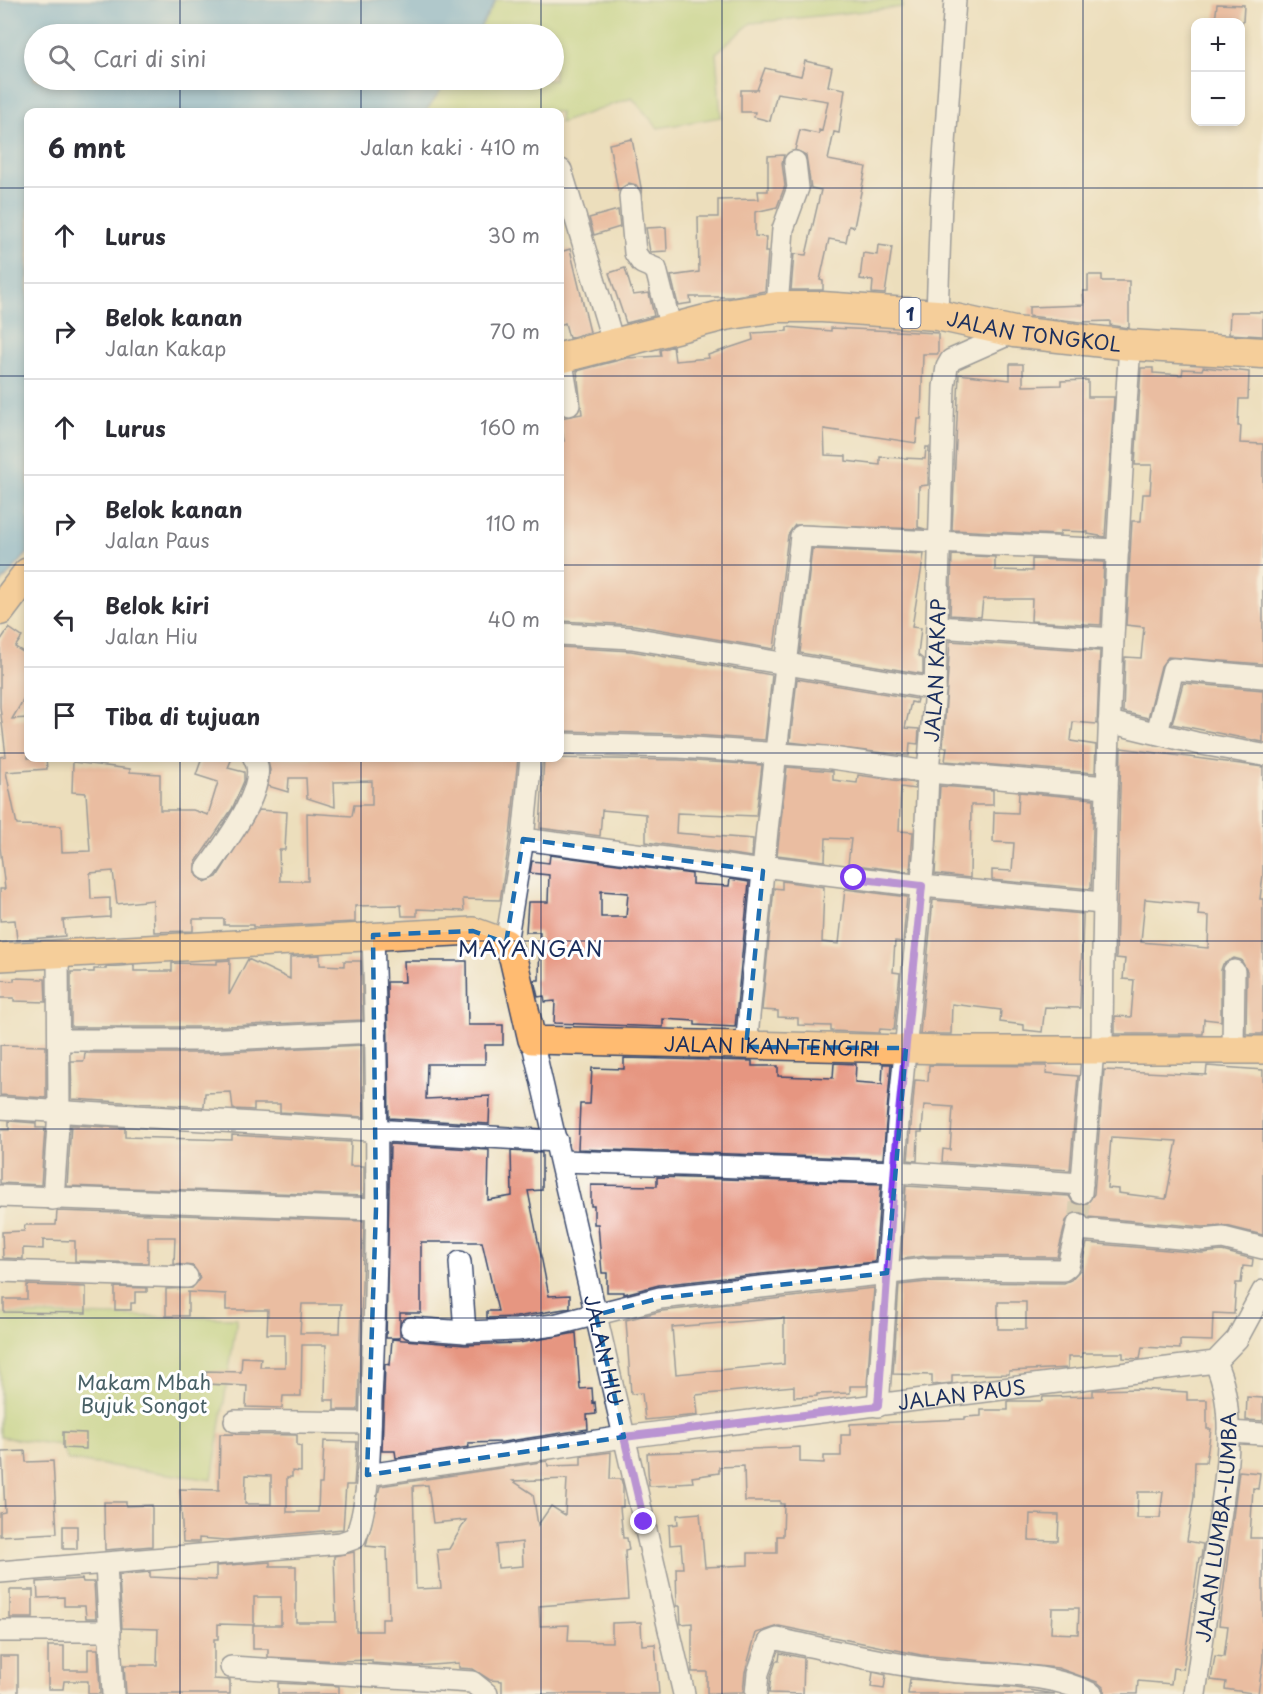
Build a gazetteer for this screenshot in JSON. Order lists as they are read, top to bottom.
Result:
{
  "streets": {
    "highway": ["1", "JALAN TONGKOL"],
    "main road": ["JALAN IKAN TENGIRI"],
    "street": [
      "JALAN KAKAP",
      "JALAN HIU",
      "JALAN PAUS",
      "JALAN LUMBA-LUMBA"
    ]
  },
  "crossings": [
    ["JALAN TONGKOL", "JALAN KAKAP"],
    ["JALAN KAKAP", "JALAN IKAN TENGIRI"],
    ["JALAN KAKAP", "JALAN PAUS"],
    ["JALAN IKAN TENGIRI", "JALAN HIU"],
    ["JALAN HIU", "JALAN PAUS"],
    ["JALAN PAUS", "JALAN LUMBA-LUMBA"]
  ],
  "districts": ["MAYANGAN"],
  "parks": ["Makam Mbah Bujuk Songot"],
  "page": {
    "map_buttons": ["+", "−"],
    "search": "Cari di sini",
    "heading": ["6 mnt", "Jalan kaki · 410 m"],
    "list": [
      ["Lurus", "30 m"],
      ["Belok kanan", "Jalan Kakap", "70 m"],
      ["Lurus", "160 m"],
      ["Belok kanan", "Jalan Paus", "110 m"],
      ["Belok kiri", "Jalan Hiu", "40 m"],
      "Tiba di tujuan"
    ]
  }
}
